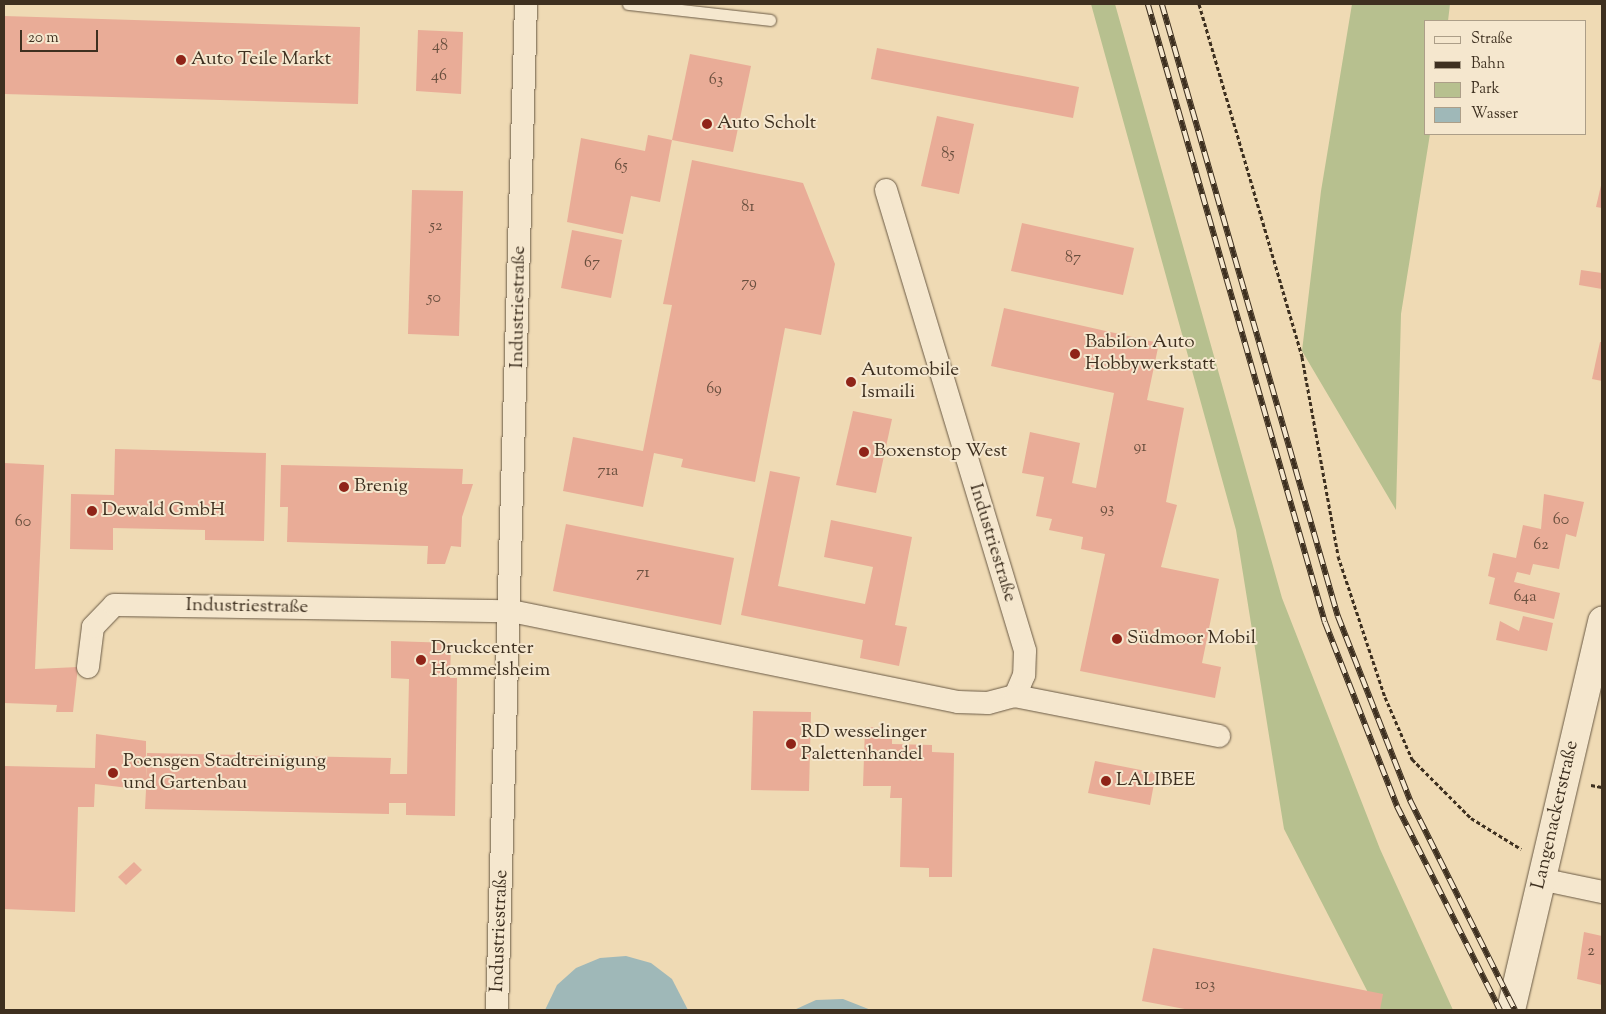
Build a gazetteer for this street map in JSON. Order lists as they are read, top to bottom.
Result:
{
  "streets": {
    "street": ["Industriestraße", "Langenackerstraße"]
  },
  "places": [
    "Auto Teile Markt",
    "Auto Scholt",
    "Babilon Auto Hobbywerkstatt",
    "Automobile Ismaili",
    "Boxenstop West",
    "Brenig",
    "Dewald GmbH",
    "Südmoor Mobil",
    "Druckcenter Hommelsheim",
    "RD wesselinger Palettenhandel",
    "Poensgen Stadtreinigung und Gartenbau",
    "LALIBEE"
  ],
  "house_numbers": [
    "48",
    "46",
    "63",
    "85",
    "65",
    "81",
    "52",
    "87",
    "67",
    "79",
    "50",
    "69",
    "91",
    "71a",
    "93",
    "60",
    "60",
    "62",
    "71",
    "64a",
    "2",
    "103"
  ],
  "legend": [
    "Straße",
    "Bahn",
    "Park",
    "Wasser"
  ],
  "scale_bar": "20 m"
}
